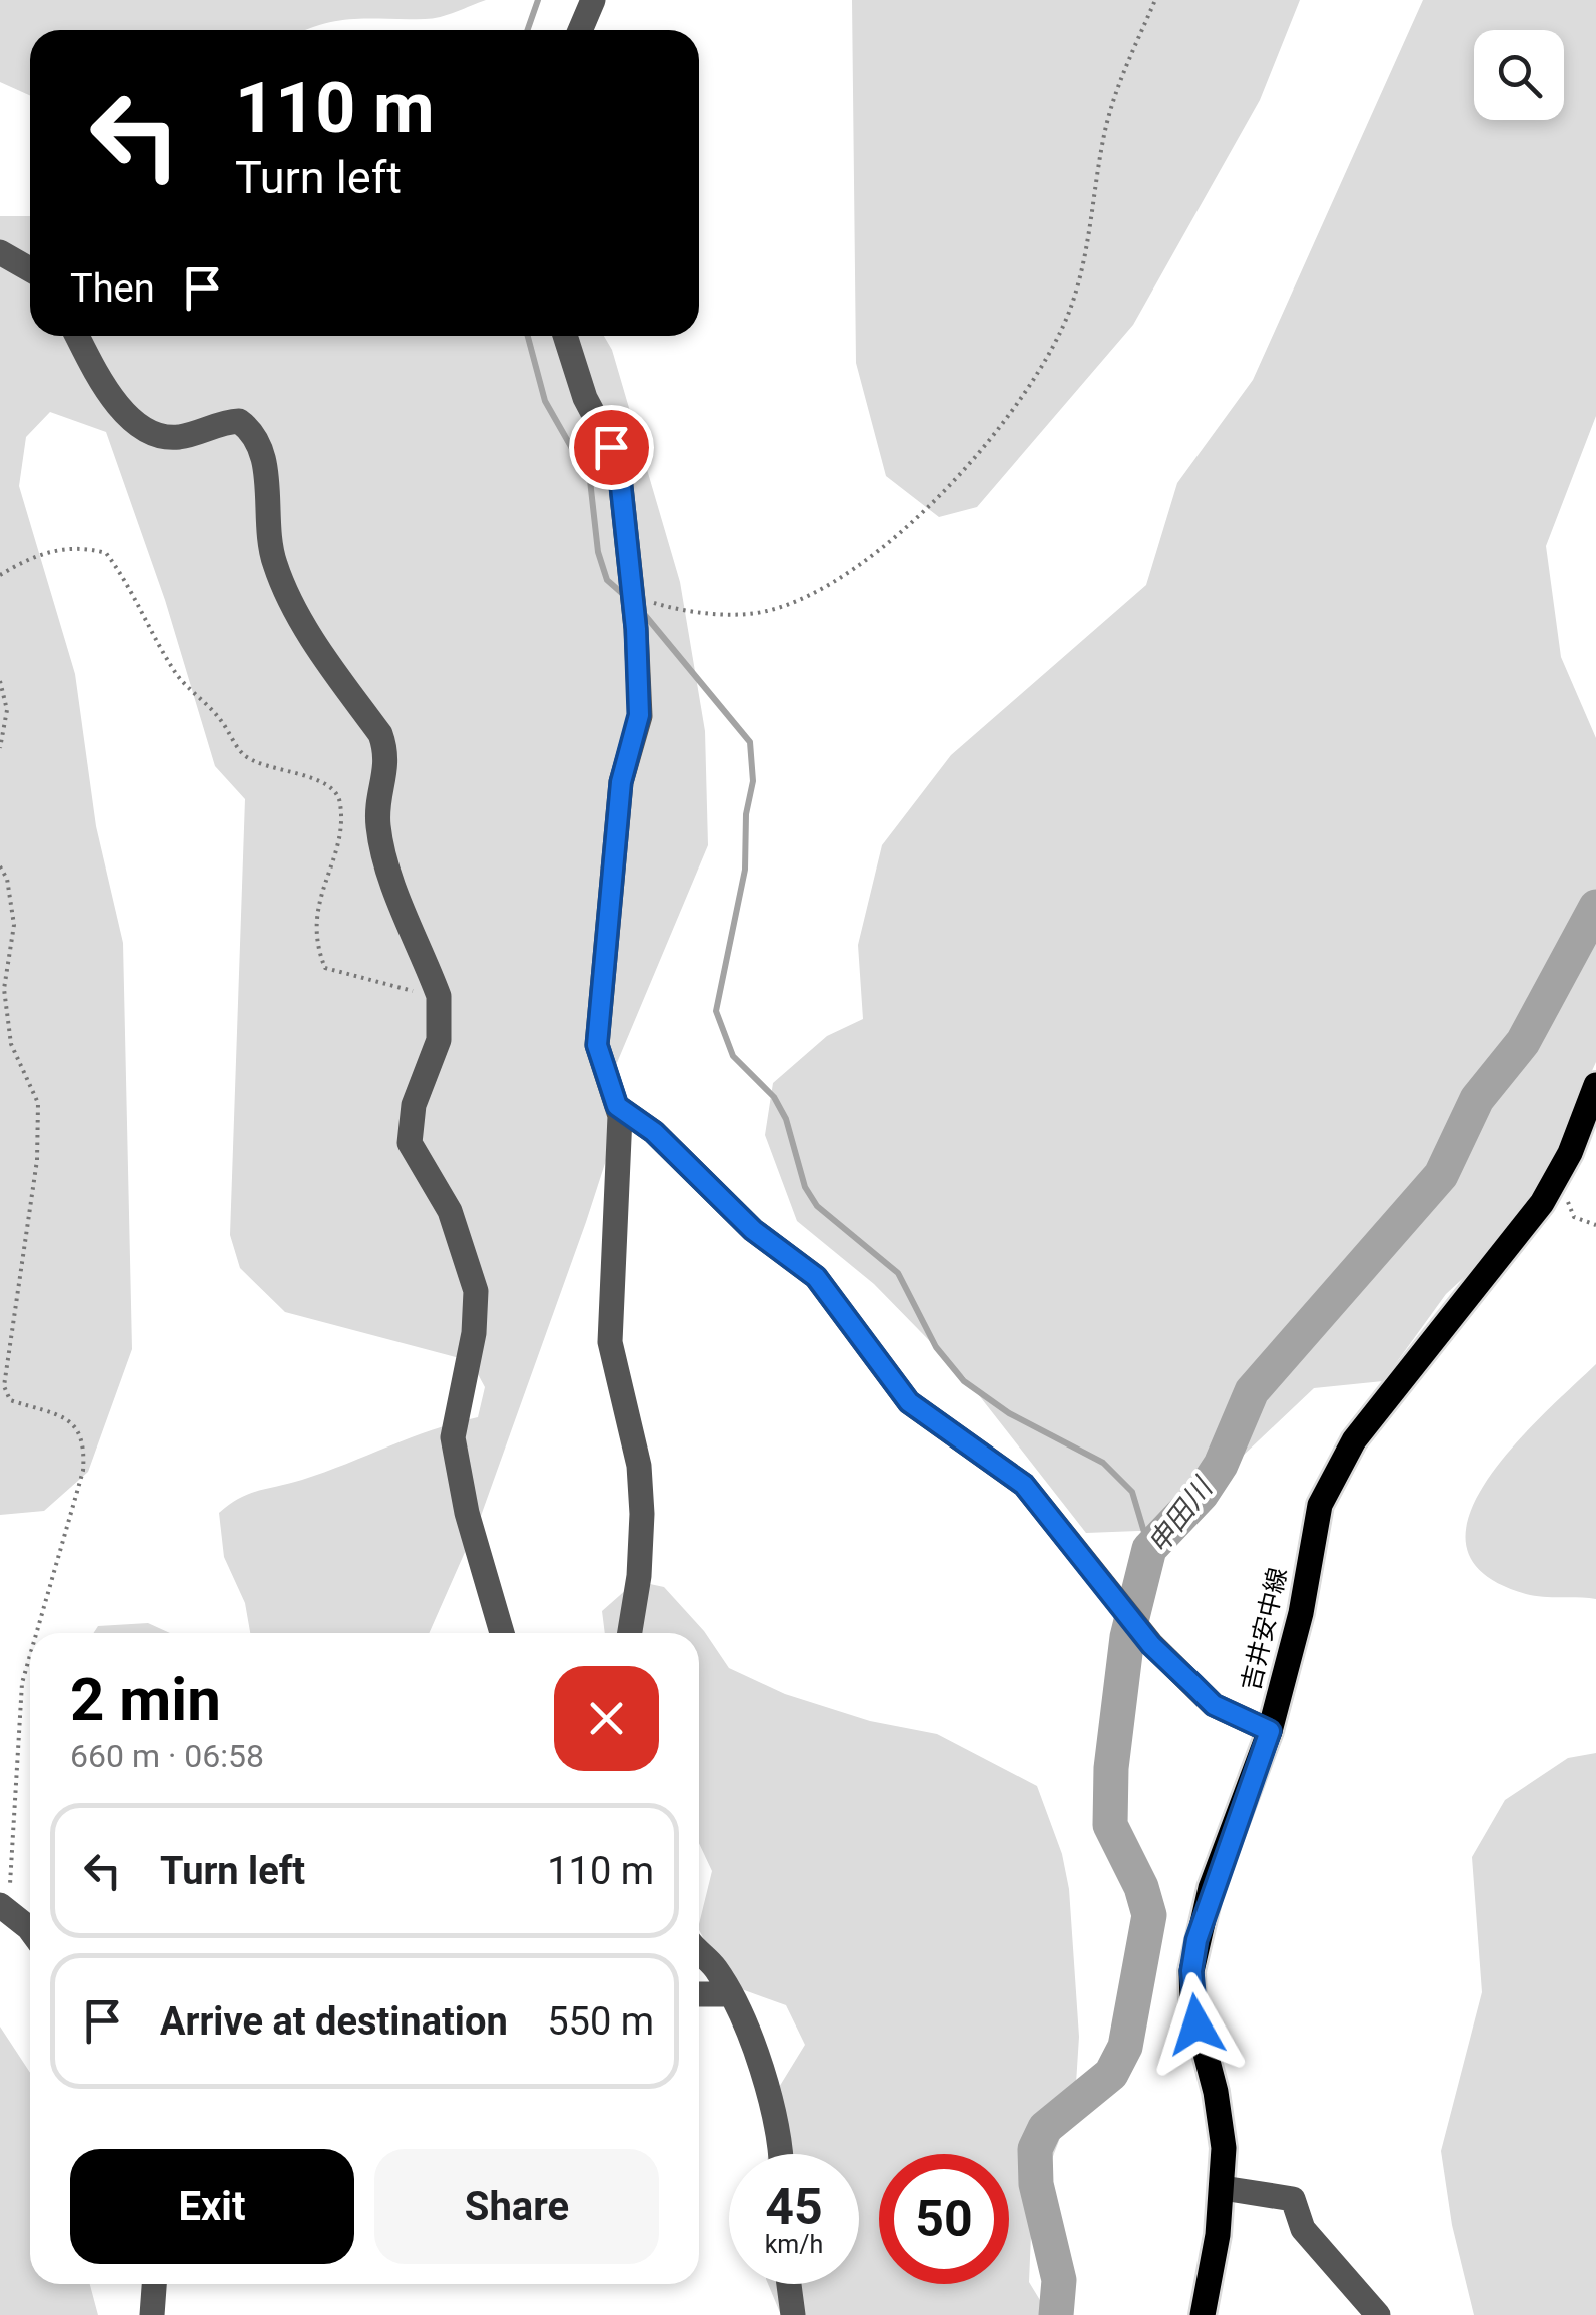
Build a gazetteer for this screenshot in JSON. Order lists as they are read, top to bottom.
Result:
{
  "streets": {
    "main road": ["吉井安中線"]
  },
  "water": ["申田川"],
  "page": {
    "turn": ["110 m", "Turn left"],
    "then": "Then",
    "heading": ["2 min", "660 m · 06:58"],
    "list": [
      {
        "name": "Turn left",
        "value": "110 m"
      },
      {
        "name": "Arrive at destination",
        "value": "550 m"
      }
    ],
    "buttons": ["Exit", "Share"],
    "speed": "45 km/h",
    "limit": "50"
  }
}
